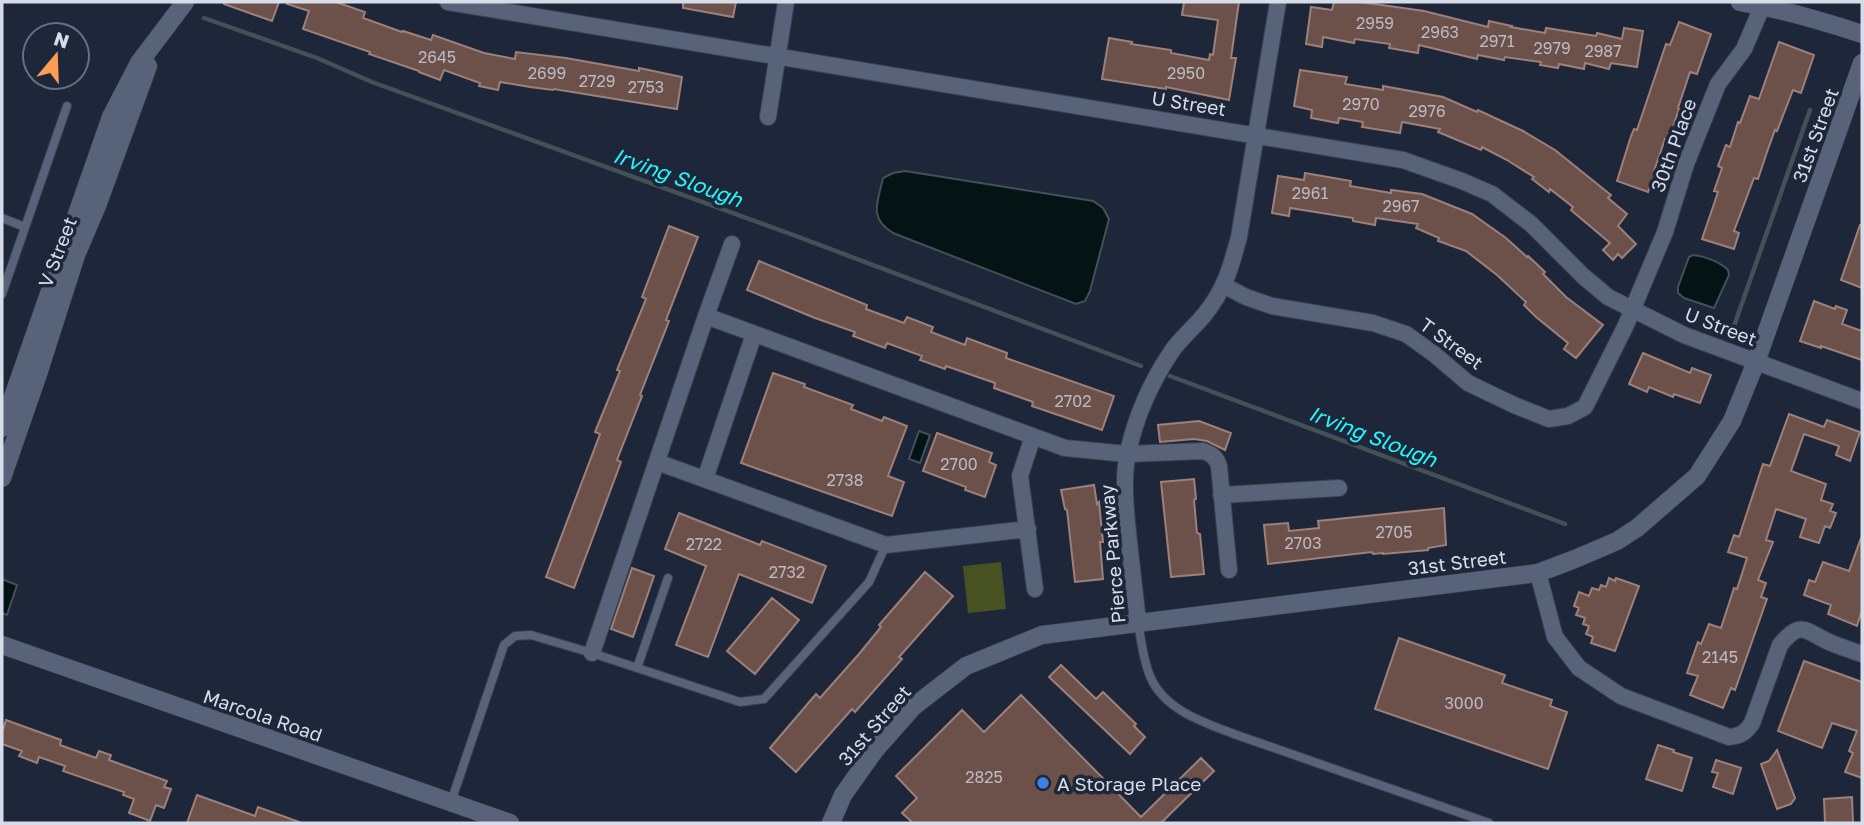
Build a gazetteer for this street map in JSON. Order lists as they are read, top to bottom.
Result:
{
  "streets": {
    "street": [
      "U Street",
      "31st Street",
      "30th Place",
      "V Street",
      "T Street",
      "Pierce Parkway",
      "Marcola Road"
    ]
  },
  "crossings": [
    ["U Street", "31st Street"],
    ["U Street", "30th Place"],
    ["U Street", "T Street"],
    ["U Street", "Pierce Parkway"],
    ["31st Street", "Pierce Parkway"],
    ["30th Place", "T Street"],
    ["T Street", "Pierce Parkway"]
  ],
  "water": ["Irving Slough"],
  "places": ["A Storage Place"],
  "house_numbers": [
    "2959",
    "2963",
    "2971",
    "2979",
    "2987",
    "2645",
    "2699",
    "2950",
    "2729",
    "2753",
    "2970",
    "2976",
    "2961",
    "2967",
    "2702",
    "2700",
    "2738",
    "2705",
    "2703",
    "2722",
    "2732",
    "2145",
    "3000",
    "2825"
  ],
  "north": "top"
}
